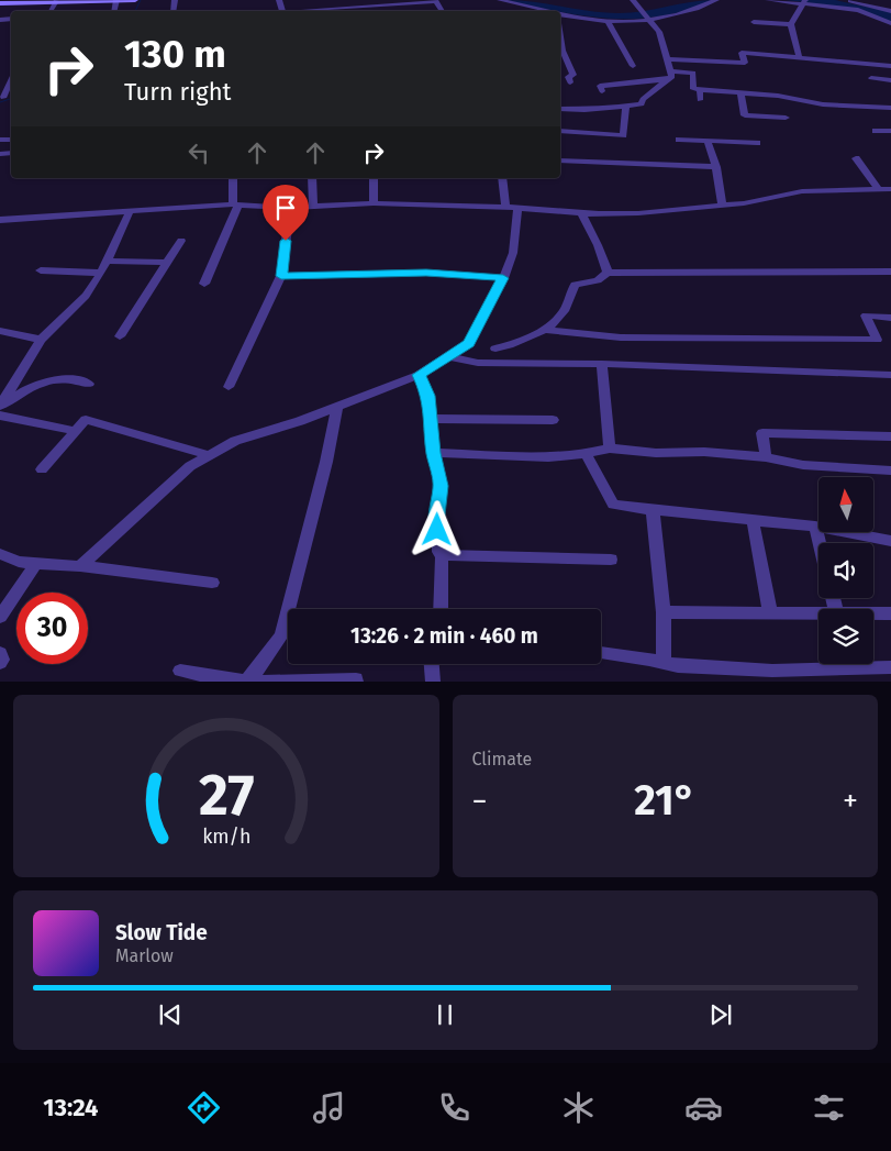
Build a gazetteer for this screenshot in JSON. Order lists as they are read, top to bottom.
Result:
{
  "north": "top",
  "page": {
    "turn": ["130 m", "Turn right"],
    "limit": "30",
    "trip": "13:26 · 2 min · 460 m",
    "tile": "Climate",
    "heat": ["−", "21°", "+"],
    "song": ["Slow Tide", "Marlow"],
    "tabs": "13:24",
    "gauge": ["27", "km/h"]
  }
}
